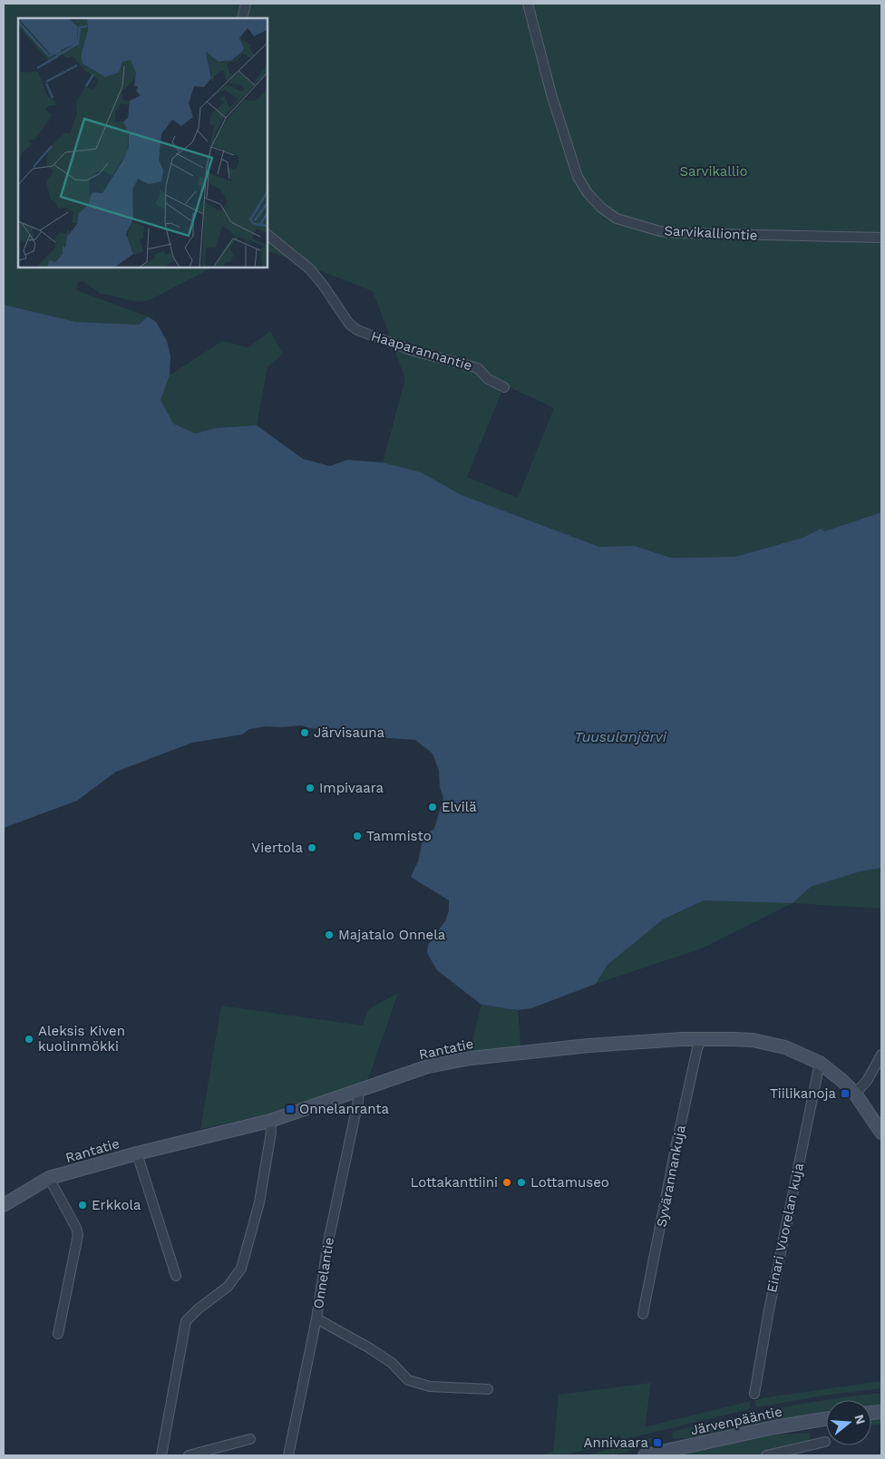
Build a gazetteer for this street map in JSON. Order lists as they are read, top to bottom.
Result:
{
  "streets": {
    "street": [
      "Sarvikalliontie",
      "Haaparannantie",
      "Rantatie",
      "Syvärannankuja",
      "Einari Vuorelan kuja",
      "Onnelantie",
      "Järvenpääntie"
    ]
  },
  "crossings": [
    ["Rantatie", "Syvärannankuja"],
    ["Rantatie", "Einari Vuorelan kuja"],
    ["Rantatie", "Onnelantie"]
  ],
  "water": ["Tuusulanjärvi"],
  "parks": ["Sarvikallio"],
  "places": {
    "other": [
      "Järvisauna",
      "Impivaara",
      "Elvilä",
      "Tammisto",
      "Viertola",
      "Majatalo Onnela",
      "Aleksis Kiven kuolinmökki",
      "Lottakanttiini",
      "Lottamuseo",
      "Erkkola"
    ],
    "transit": ["Tiilikanoja", "Onnelanranta", "Annivaara"]
  },
  "north": "right"
}
